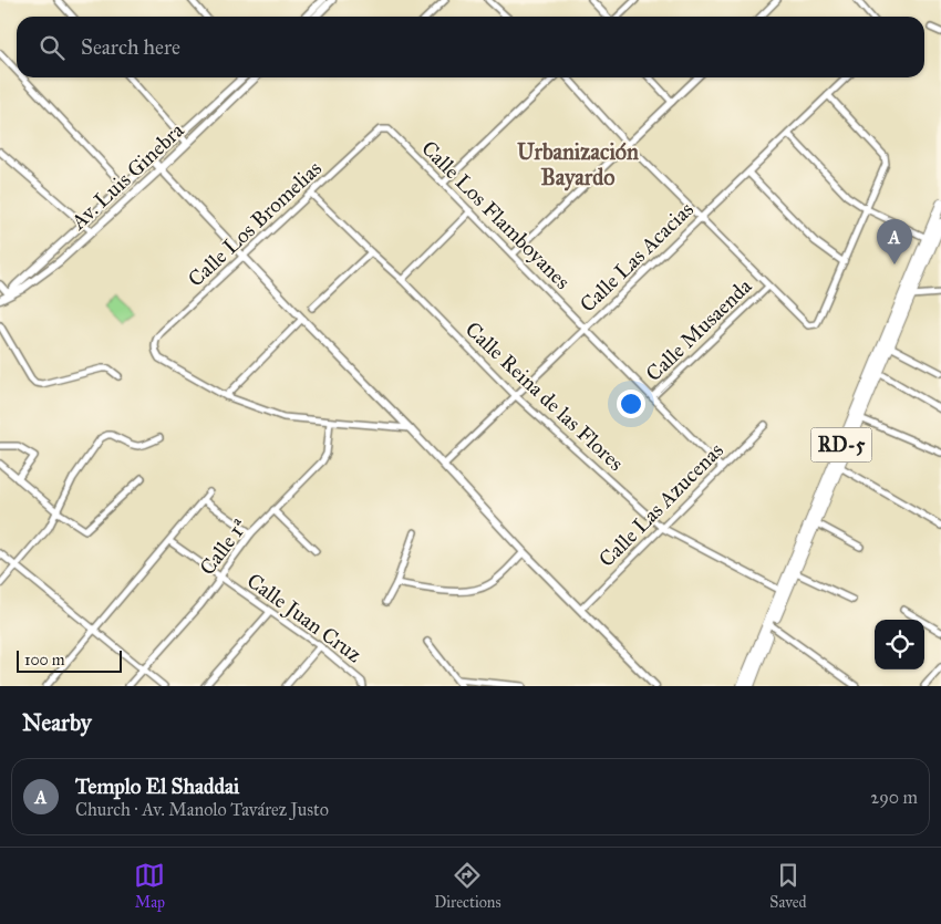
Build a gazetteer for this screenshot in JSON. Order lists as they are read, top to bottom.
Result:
{
  "streets": {
    "main road": ["RD-5"],
    "street": [
      "Av. Luis Ginebra",
      "Calle Los Flamboyanes",
      "Calle Los Bromelias",
      "Calle Las Acacias",
      "Calle Musaenda",
      "Calle Reina de las Flores",
      "Calle Las Azucenas",
      "Calle 1ª",
      "Calle Juan Cruz"
    ]
  },
  "crossings": [
    ["Calle Los Flamboyanes", "Calle Los Bromelias"],
    ["Calle Los Flamboyanes", "Calle Las Acacias"],
    ["Calle Los Flamboyanes", "Calle Musaenda"],
    ["Calle Los Flamboyanes", "Calle Las Azucenas"],
    ["Calle Los Bromelias", "Calle Reina de las Flores"],
    ["Calle Las Acacias", "Calle Reina de las Flores"],
    ["Calle Reina de las Flores", "RD-5"],
    ["Calle Reina de las Flores", "Calle Las Azucenas"],
    ["Calle 1ª", "Calle Juan Cruz"]
  ],
  "districts": ["Urbanización Bayardo"],
  "scale_bar": "100 m",
  "page": {
    "search": "Search here",
    "pins": "A",
    "scale": "100 m",
    "heading": "Nearby",
    "list": [
      {
        "mark": "A",
        "name": "Templo El Shaddai",
        "note": "Church · Av. Manolo Tavárez Justo",
        "value": "290 m"
      }
    ],
    "nav": ["Map", "Directions", "Saved"]
  }
}
